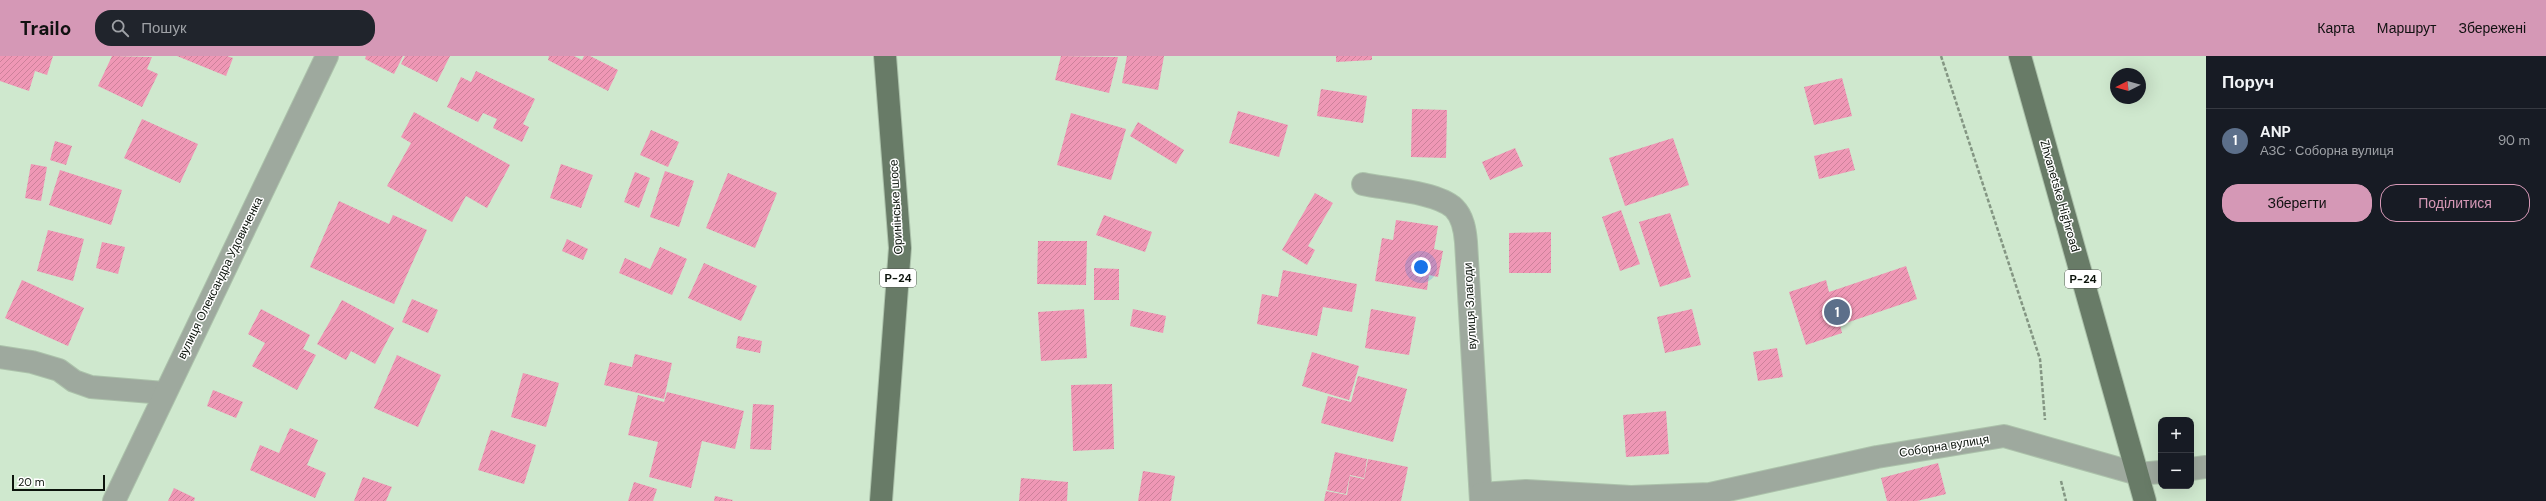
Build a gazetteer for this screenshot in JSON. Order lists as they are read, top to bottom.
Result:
{
  "streets": {
    "main road": ["Zhvanetske Highroad", "Оринінське шосе", "Р-24"],
    "street": ["вулиця Олександра Удовиченка", "вулиця Злагоди", "Соборна вулиця"]
  },
  "crossings": [
    ["Zhvanetske Highroad", "Соборна вулиця"],
    ["вулиця Злагоди", "Соборна вулиця"]
  ],
  "scale_bar": "20 m",
  "north": "left",
  "page": {
    "header": "Trailo",
    "search": "Пошук",
    "nav": ["Карта", "Маршрут", "Збережені"],
    "heading": "Поруч",
    "list": [
      {
        "mark": "1",
        "name": "ANP",
        "note": "АЗС · Соборна вулиця",
        "value": "90 m"
      }
    ],
    "buttons": ["Зберегти", "Поділитися"],
    "pins": "1",
    "map_buttons": ["+", "−"],
    "scale": "20 m"
  }
}
